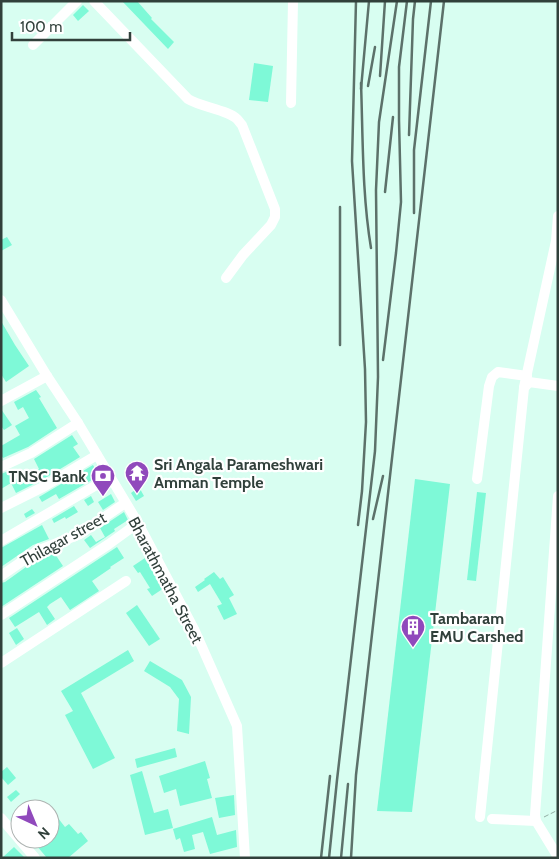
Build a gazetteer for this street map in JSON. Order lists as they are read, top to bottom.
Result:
{
  "streets": {
    "street": ["Thilagar street", "Bharathmatha Street"]
  },
  "crossings": [
    ["Thilagar street", "Bharathmatha Street"]
  ],
  "places": {
    "temple": ["Sri Angala Parameshwari Amman Temple"],
    "bank": ["TNSC Bank"],
    "building": ["Tambaram EMU Carshed"]
  },
  "scale_bar": "100 m",
  "north": "bottom right"
}
